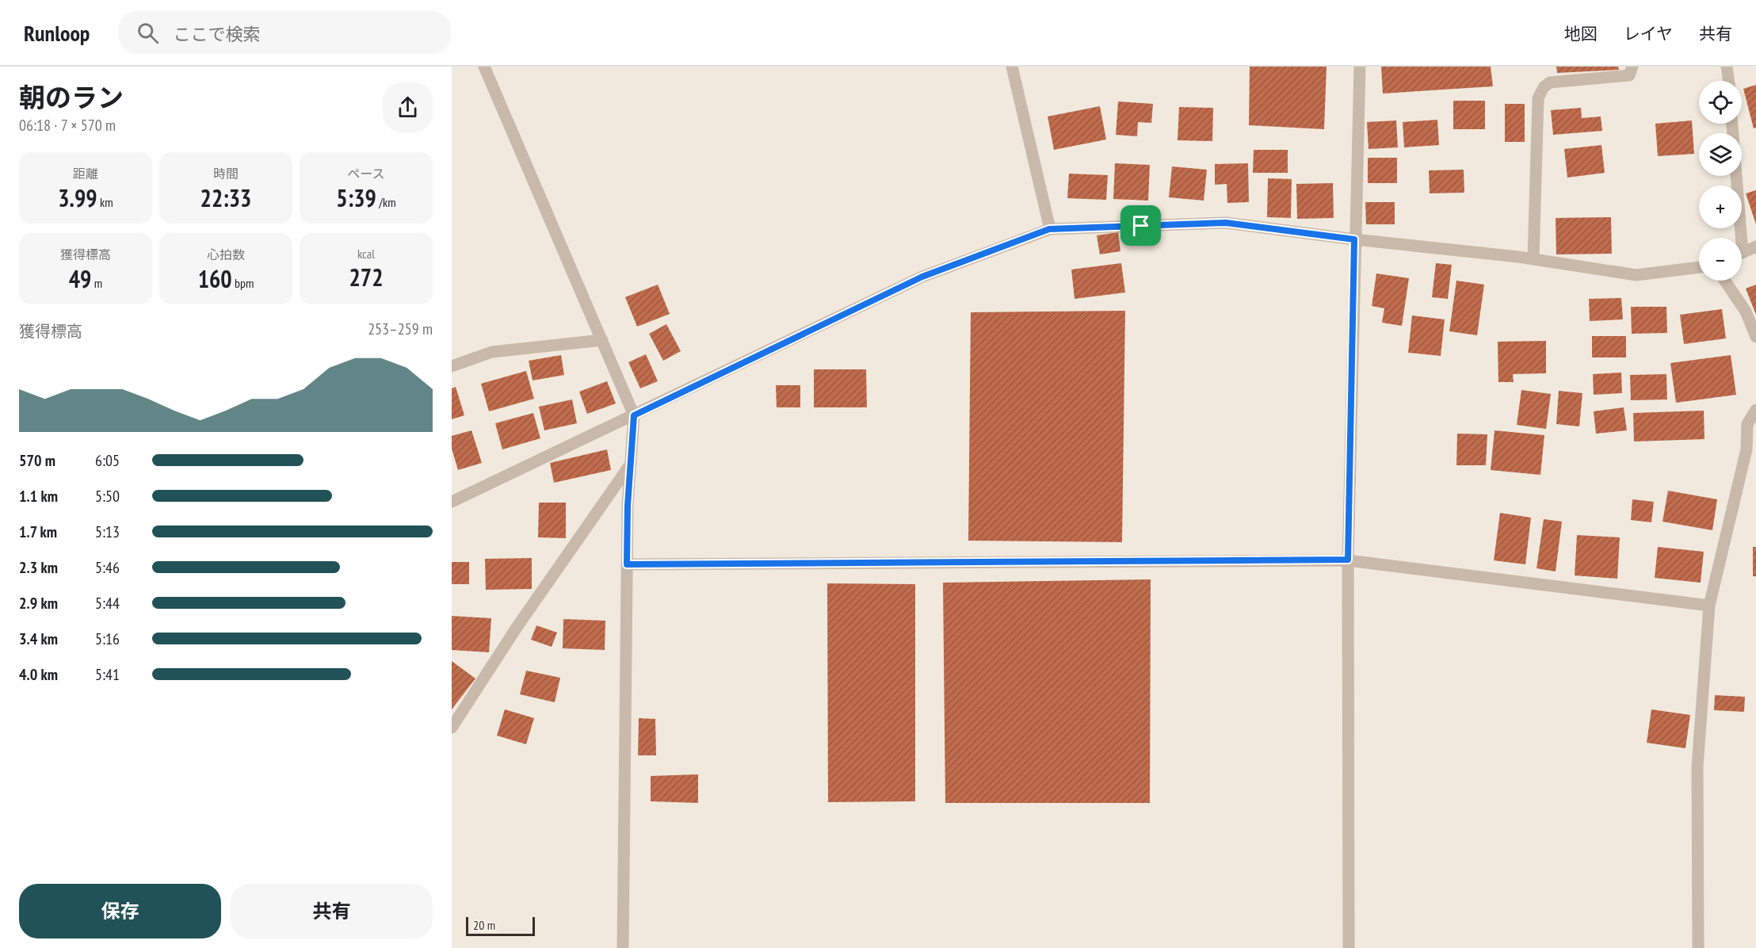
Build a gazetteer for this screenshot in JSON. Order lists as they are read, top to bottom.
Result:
{
  "scale_bar": "20 m",
  "page": {
    "header": "Runloop",
    "search": "ここで検索",
    "nav": ["地図", "レイヤ", "共有"],
    "heading": ["朝のラン", "06:18 · 7 × 570 m"],
    "map_buttons": ["+", "−"],
    "stats": [
      ["距離", "3.99 km"],
      ["時間", "22:33"],
      ["ペース", "5:39 /km"],
      ["獲得標高", "49 m"],
      ["心拍数", "160 bpm"],
      ["kcal", "272"]
    ],
    "chart": ["獲得標高", "253–259 m"],
    "list": [
      {
        "name": "570 m",
        "note": "6:05"
      },
      {
        "name": "1.1 km",
        "note": "5:50"
      },
      {
        "name": "1.7 km",
        "note": "5:13"
      },
      {
        "name": "2.3 km",
        "note": "5:46"
      },
      {
        "name": "2.9 km",
        "note": "5:44"
      },
      {
        "name": "3.4 km",
        "note": "5:16"
      },
      {
        "name": "4.0 km",
        "note": "5:41"
      }
    ],
    "buttons": ["保存", "共有"],
    "scale": "20 m"
  }
}
